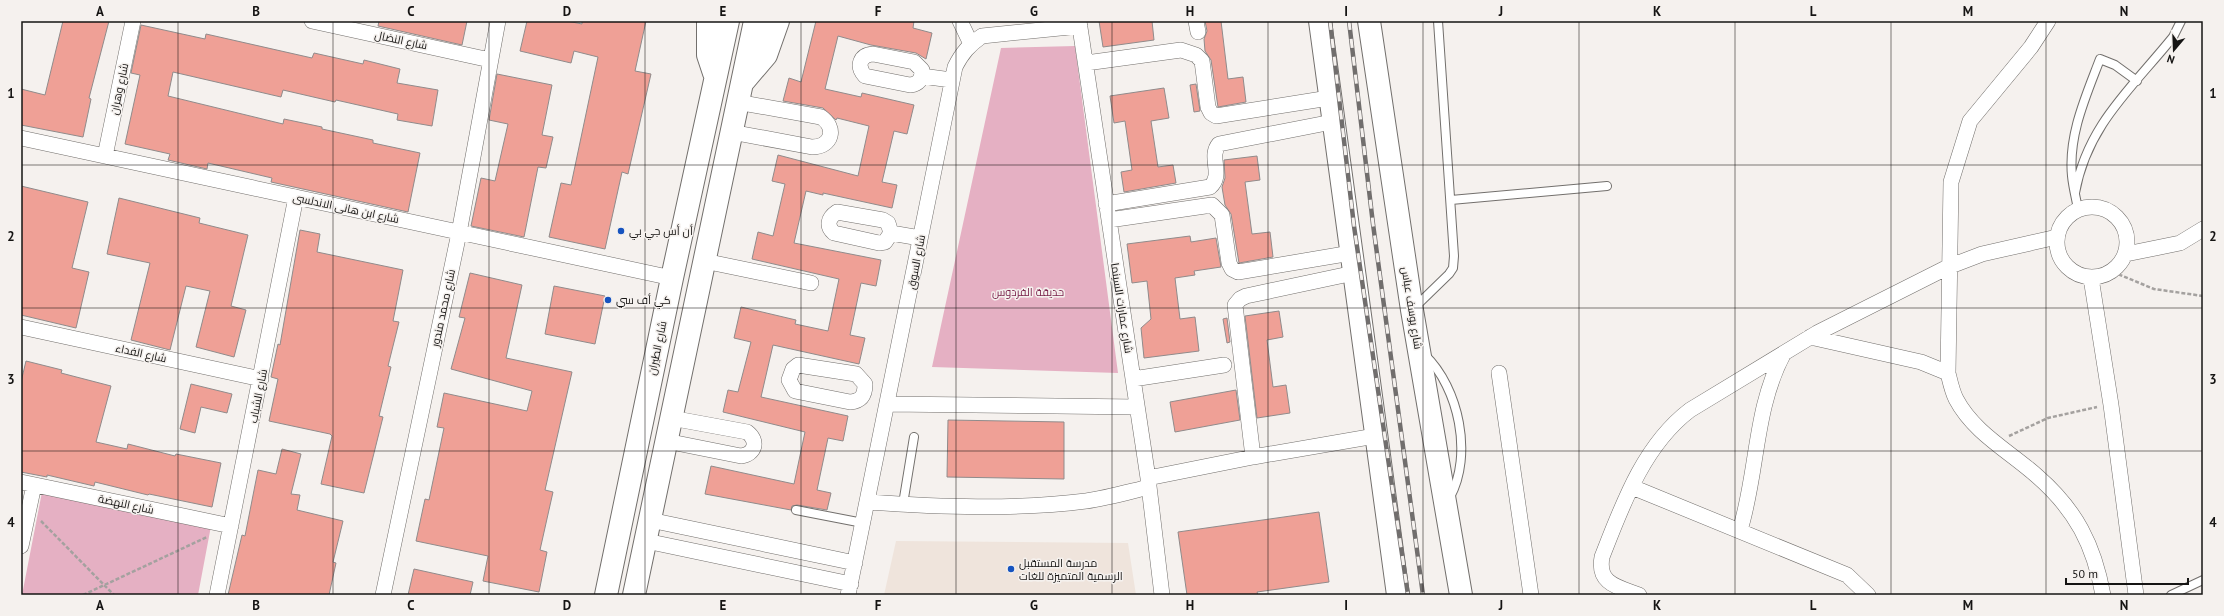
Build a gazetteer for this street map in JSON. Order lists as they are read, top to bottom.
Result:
{
  "streets": {
    "main road": ["شارع يوسف عباس", "شارع الطيران"],
    "street": [
      "شارع النضال",
      "شارع وهران",
      "شارع ابن هانى الاندلسى",
      "شارع السوق",
      "شارع محمد مندور",
      "شارع عمارات السينما",
      "شارع الفداء",
      "شارع الشباب",
      "شارع النهضة"
    ]
  },
  "crossings": [
    ["شارع النضال", "شارع محمد مندور"],
    ["شارع وهران", "شارع ابن هانى الاندلسى"],
    ["شارع ابن هانى الاندلسى", "شارع محمد مندور"],
    ["شارع ابن هانى الاندلسى", "شارع الطيران"],
    ["شارع ابن هانى الاندلسى", "شارع الشباب"],
    ["شارع السوق", "شارع عمارات السينما"],
    ["شارع الفداء", "شارع الشباب"],
    ["شارع الشباب", "شارع النهضة"]
  ],
  "parks": ["حديقة الفردوس"],
  "places": ["أن أس جي بي", "كي أف سي", "مدرسة المستقبل الرسمية المتميزة للغات"],
  "scale_bar": "50 m",
  "north": "bottom",
  "grid": {
    "columns": [
      "A",
      "B",
      "C",
      "D",
      "E",
      "F",
      "G",
      "H",
      "I",
      "J",
      "K",
      "L",
      "M",
      "N"
    ],
    "rows": [
      "1",
      "2",
      "3",
      "4"
    ]
  }
}
